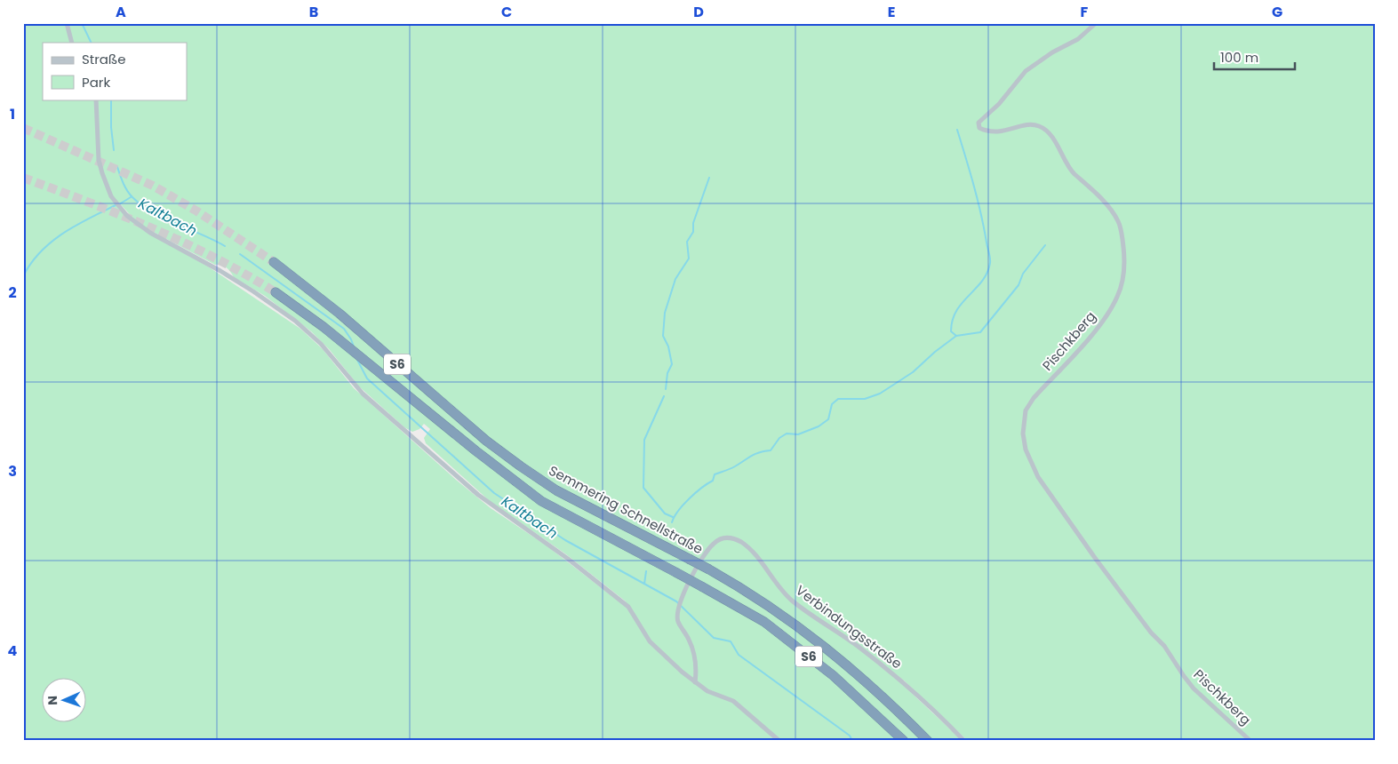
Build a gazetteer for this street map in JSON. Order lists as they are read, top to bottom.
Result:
{
  "streets": {
    "highway": ["S6", "Semmering Schnellstraße"],
    "street": ["Pischkberg", "Verbindungsstraße"]
  },
  "water": ["Kaltbach"],
  "legend": ["Straße", "Park"],
  "scale_bar": "100 m",
  "north": "left",
  "grid": {
    "columns": [
      "A",
      "B",
      "C",
      "D",
      "E",
      "F",
      "G"
    ],
    "rows": [
      "1",
      "2",
      "3",
      "4"
    ]
  }
}
